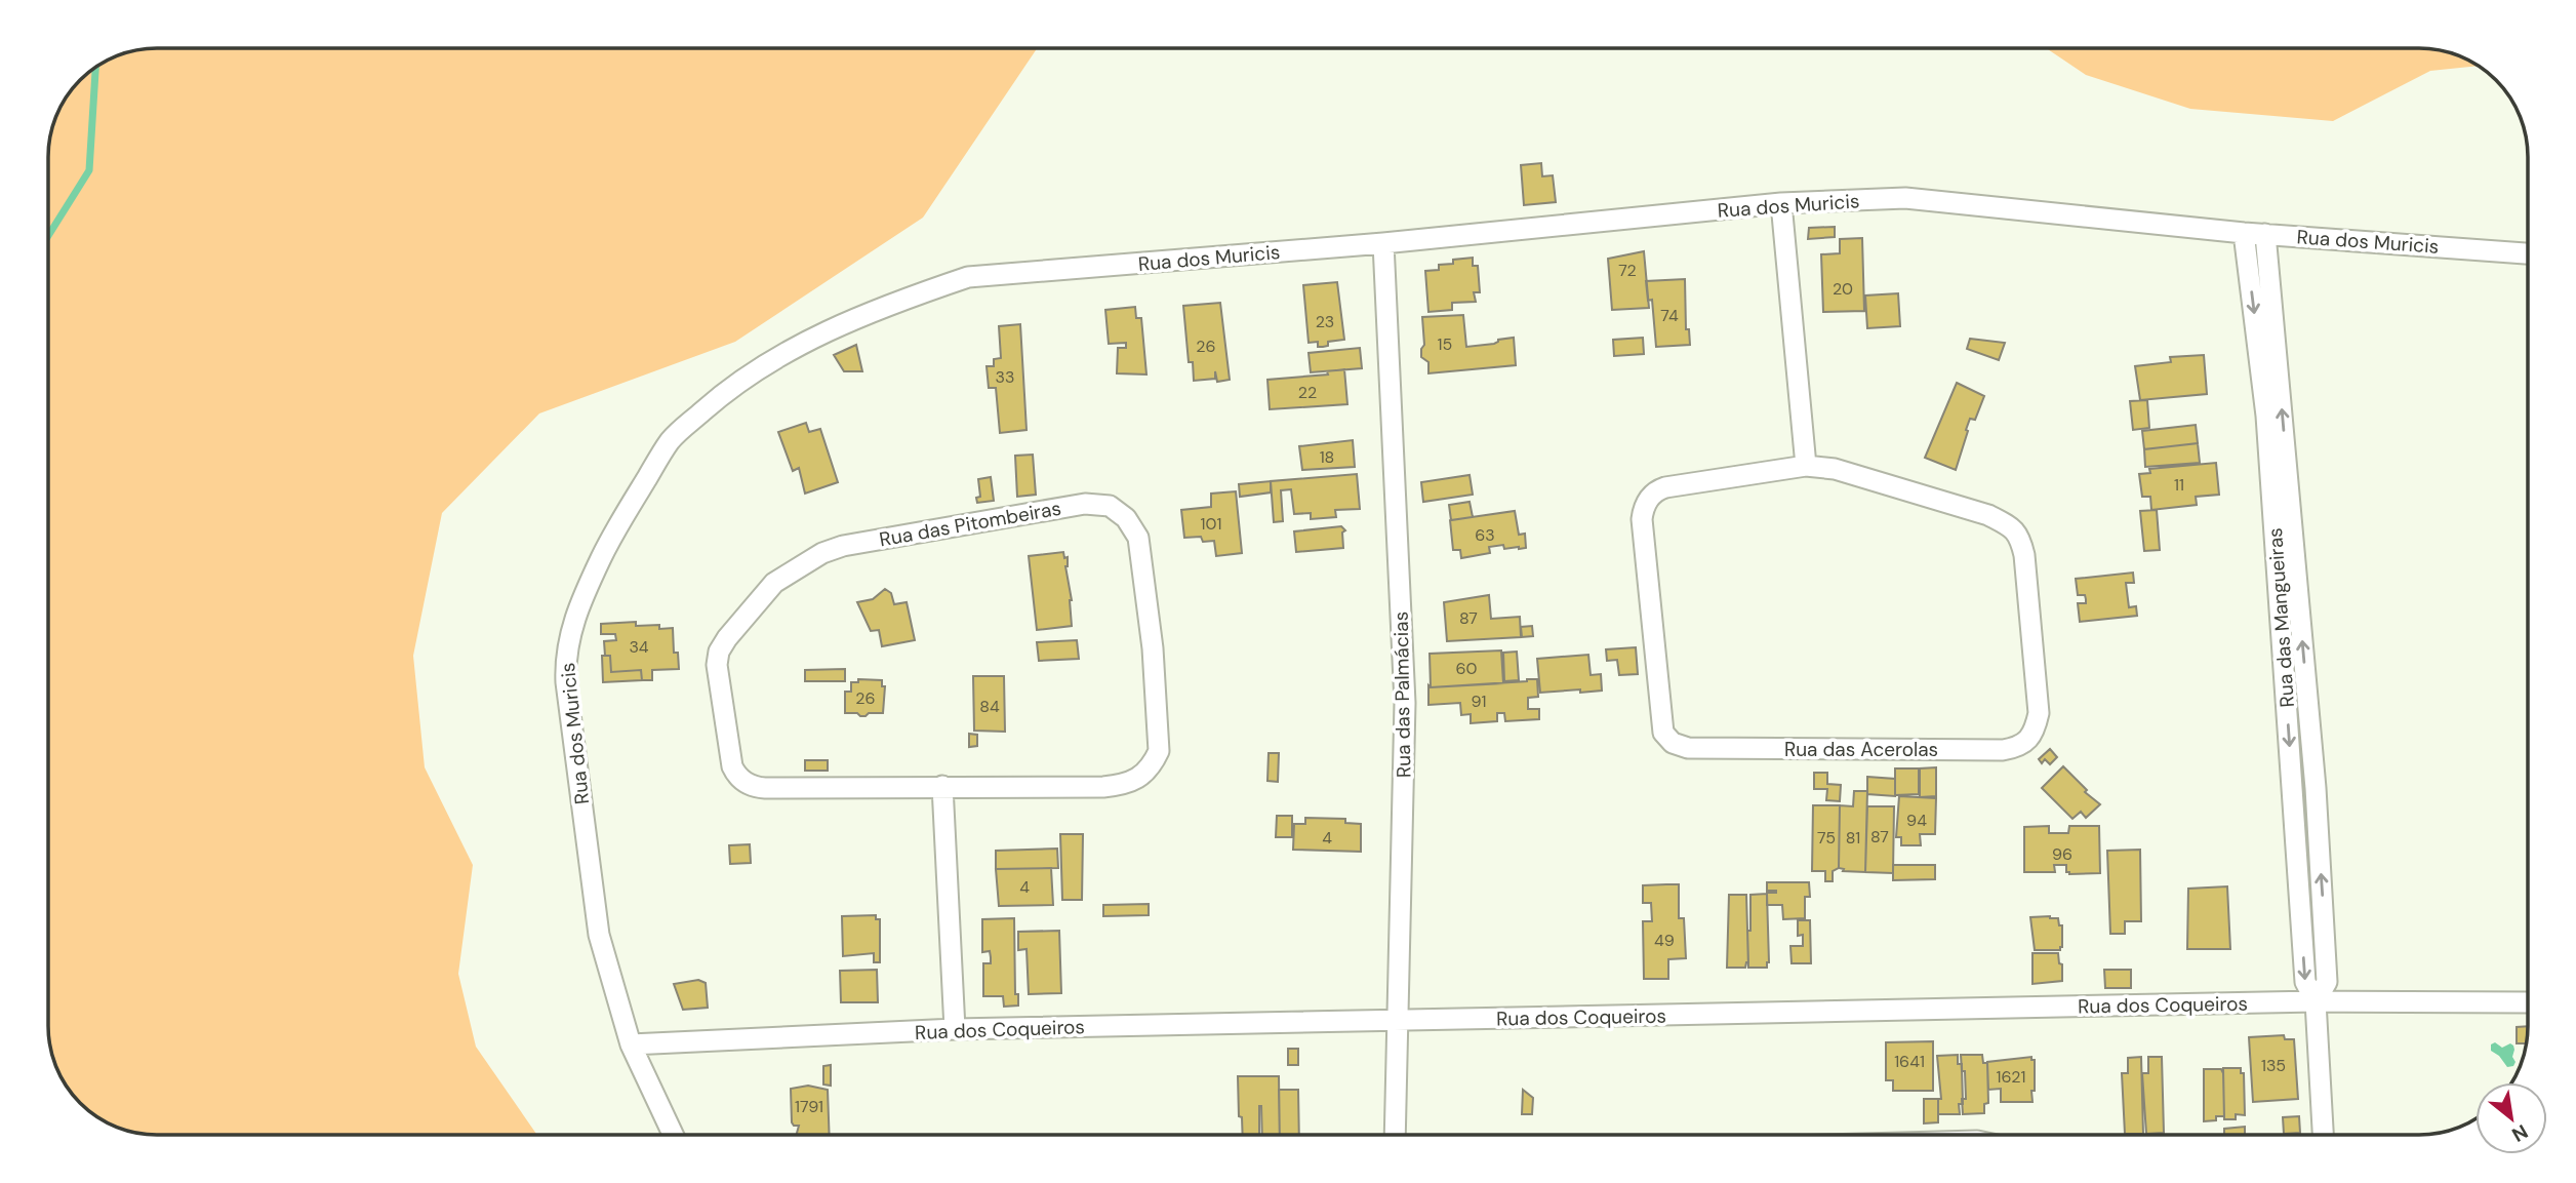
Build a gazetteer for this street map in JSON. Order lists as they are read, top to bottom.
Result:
{
  "streets": {
    "street": [
      "Rua dos Muricis",
      "Rua das Pitombeiras",
      "Rua das Mangueiras",
      "Rua das Palmácias",
      "Rua das Acerolas",
      "Rua dos Coqueiros"
    ]
  },
  "crossings": [
    ["Rua dos Muricis", "Rua das Mangueiras"],
    ["Rua dos Muricis", "Rua das Palmácias"],
    ["Rua dos Muricis", "Rua dos Coqueiros"],
    ["Rua das Mangueiras", "Rua dos Coqueiros"],
    ["Rua das Palmácias", "Rua dos Coqueiros"]
  ],
  "house_numbers": [
    "72",
    "20",
    "74",
    "23",
    "15",
    "26",
    "33",
    "22",
    "18",
    "11",
    "101",
    "63",
    "87",
    "34",
    "60",
    "26",
    "91",
    "84",
    "94",
    "87",
    "4",
    "75",
    "81",
    "96",
    "4",
    "49",
    "1641",
    "135",
    "1621",
    "1791"
  ],
  "north": "bottom right"
}
